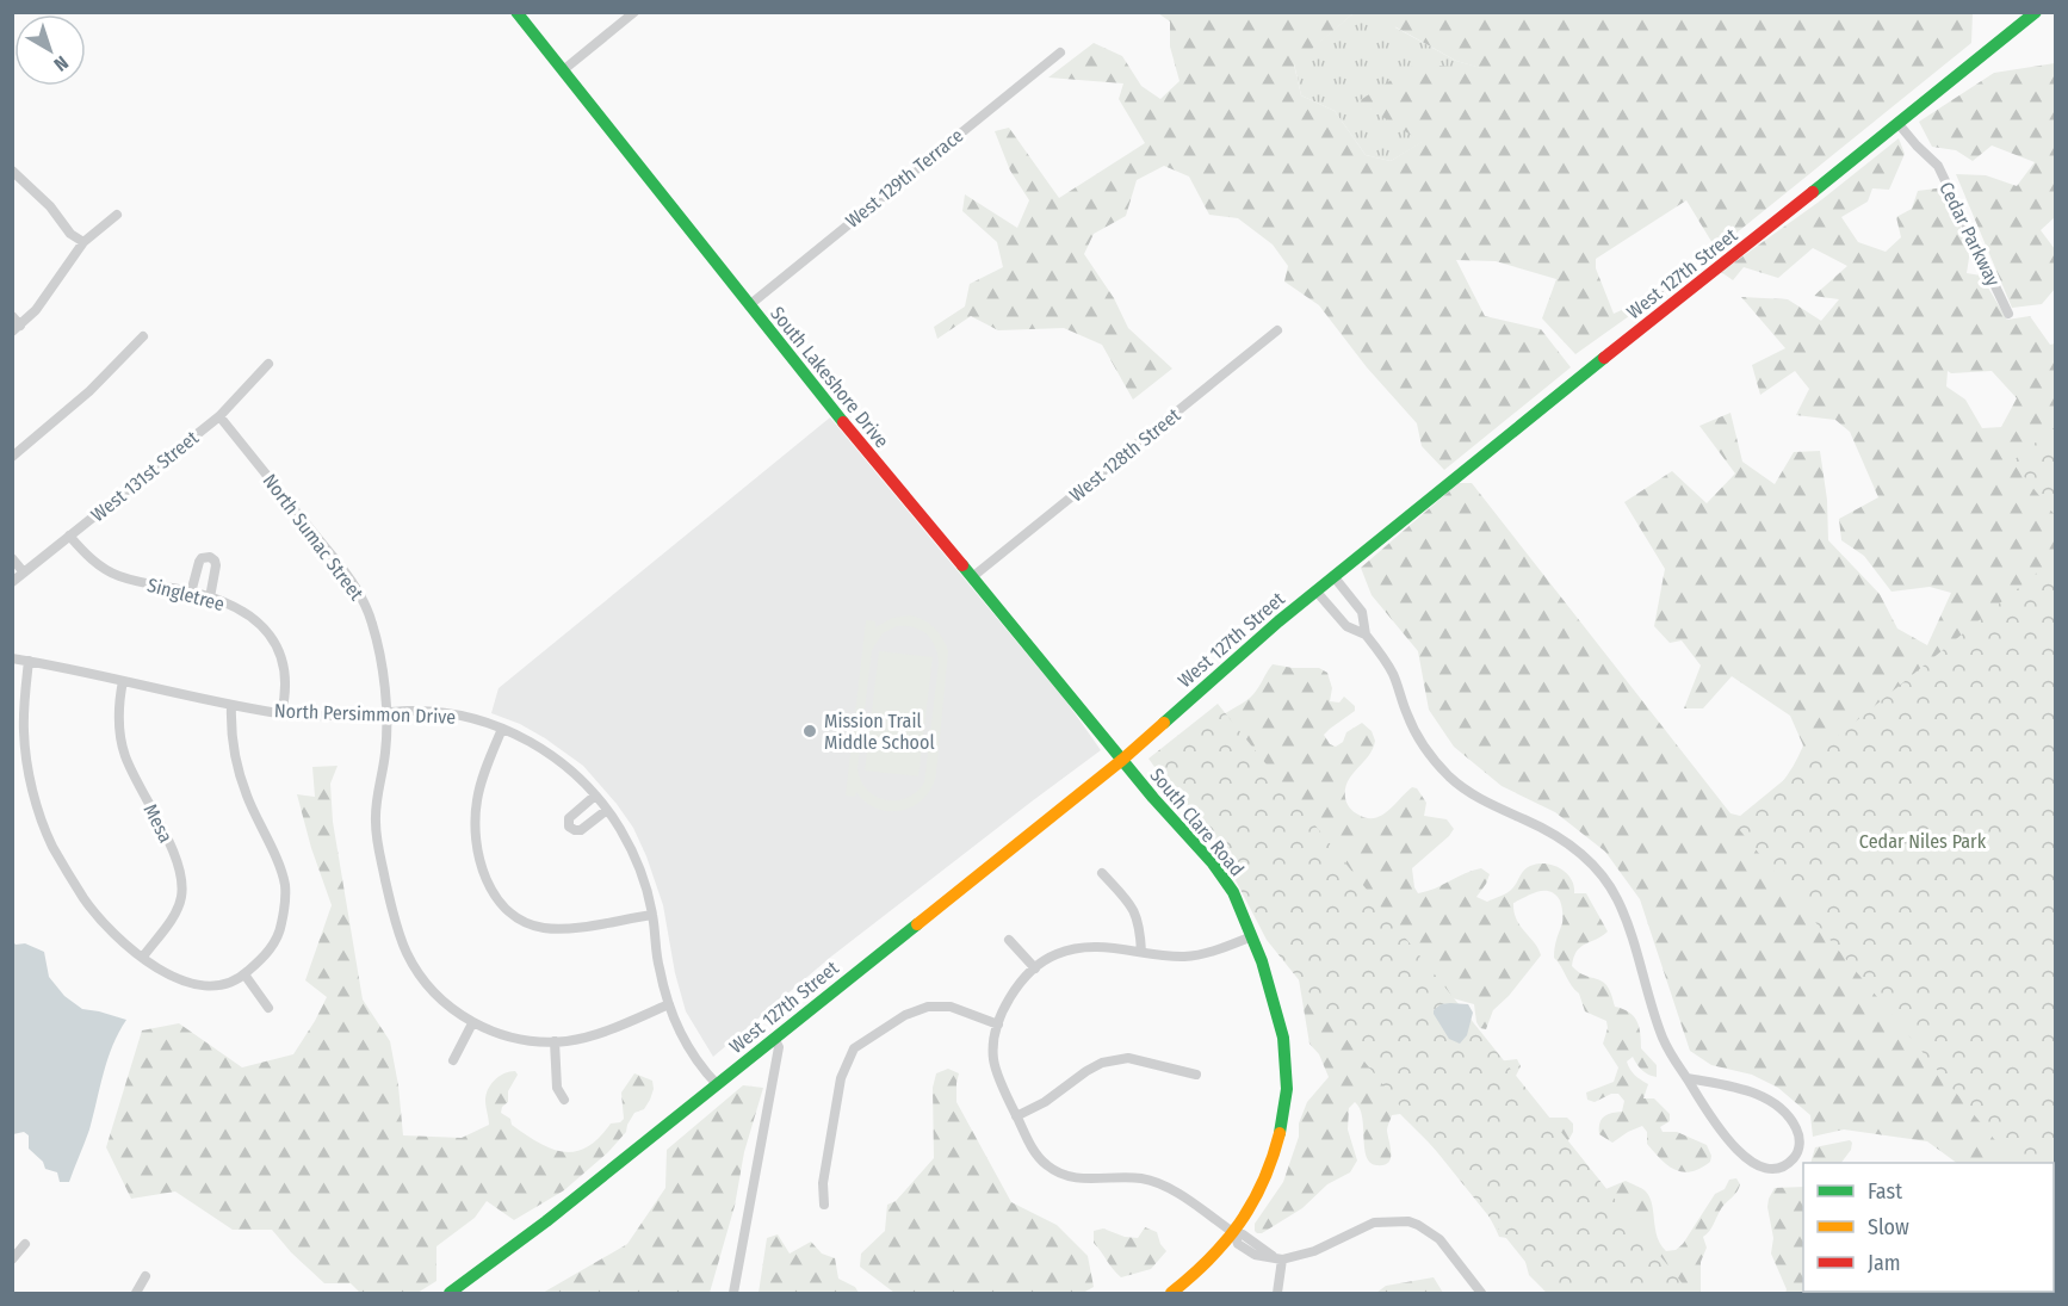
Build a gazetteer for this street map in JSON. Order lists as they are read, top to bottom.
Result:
{
  "streets": {
    "street": [
      "West 129th Terrace",
      "Cedar Parkway",
      "West 127th Street",
      "South Lakeshore Drive",
      "West 128th Street",
      "West 131st Street",
      "North Sumac Street",
      "Singletree",
      "North Persimmon Drive",
      "South Clare Road",
      "Mesa"
    ]
  },
  "crossings": [
    ["West 129th Terrace", "South Lakeshore Drive"],
    ["Cedar Parkway", "West 127th Street"],
    ["West 127th Street", "South Lakeshore Drive"],
    ["West 127th Street", "North Persimmon Drive"],
    ["West 127th Street", "South Clare Road"],
    ["South Lakeshore Drive", "West 128th Street"],
    ["South Lakeshore Drive", "South Clare Road"],
    ["West 131st Street", "North Sumac Street"],
    ["West 131st Street", "Singletree"],
    ["North Sumac Street", "North Persimmon Drive"],
    ["Singletree", "North Persimmon Drive"],
    ["North Persimmon Drive", "Mesa"]
  ],
  "parks": ["Cedar Niles Park"],
  "places": ["Mission Trail Middle School"],
  "legend": ["Fast", "Slow", "Jam"],
  "north": "bottom right"
}
